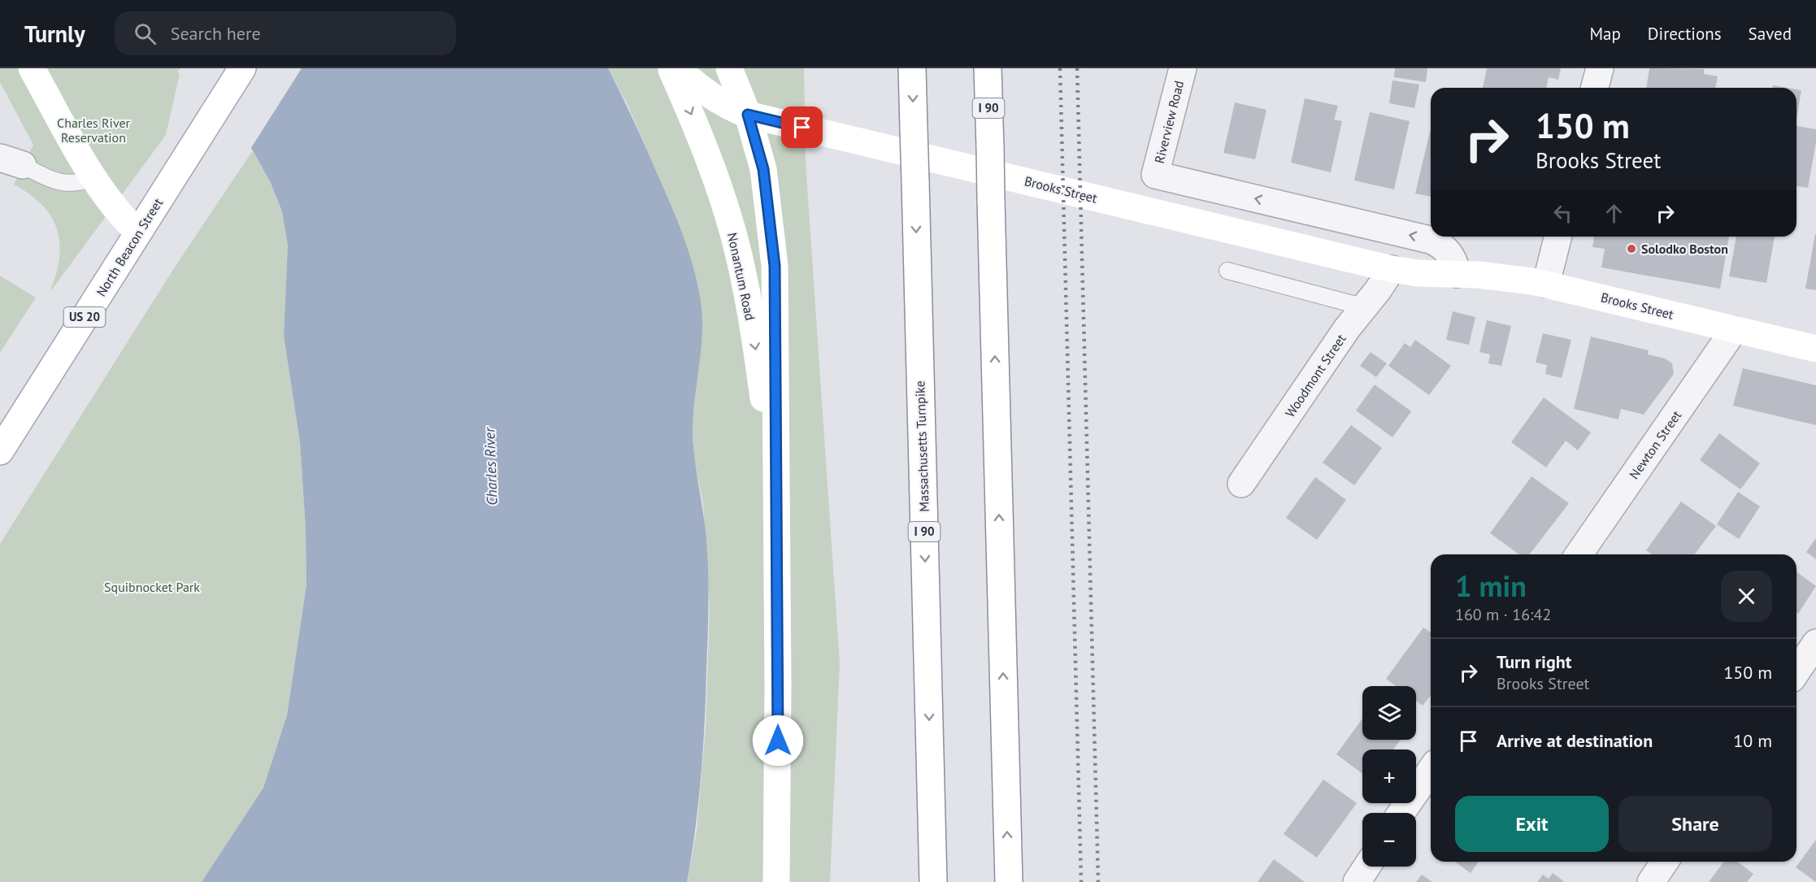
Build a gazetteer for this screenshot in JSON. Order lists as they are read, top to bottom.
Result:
{
  "streets": {
    "main road": [
      "I 90",
      "Brooks Street",
      "North Beacon Street",
      "Nonantum Road",
      "US 20",
      "Massachusetts Turnpike"
    ],
    "street": ["Riverview Road", "Woodmont Street", "Newton Street"]
  },
  "crossings": [
    ["Riverview Road", "Brooks Street"],
    ["Brooks Street", "Nonantum Road"],
    ["Brooks Street", "Woodmont Street"],
    ["Brooks Street", "Newton Street"]
  ],
  "water": ["Charles River"],
  "parks": ["Charles River Reservation", "Squibnocket Park"],
  "places": ["Solodko Boston"],
  "page": {
    "header": "Turnly",
    "search": "Search here",
    "nav": ["Map", "Directions", "Saved"],
    "turn": ["150 m", "Brooks Street"],
    "heading": ["1 min", "160 m · 16:42"],
    "list": [
      {
        "name": "Turn right",
        "note": "Brooks Street",
        "value": "150 m"
      },
      {
        "name": "Arrive at destination",
        "value": "10 m"
      }
    ],
    "map_buttons": ["+", "−"],
    "buttons": ["Exit", "Share"]
  }
}
